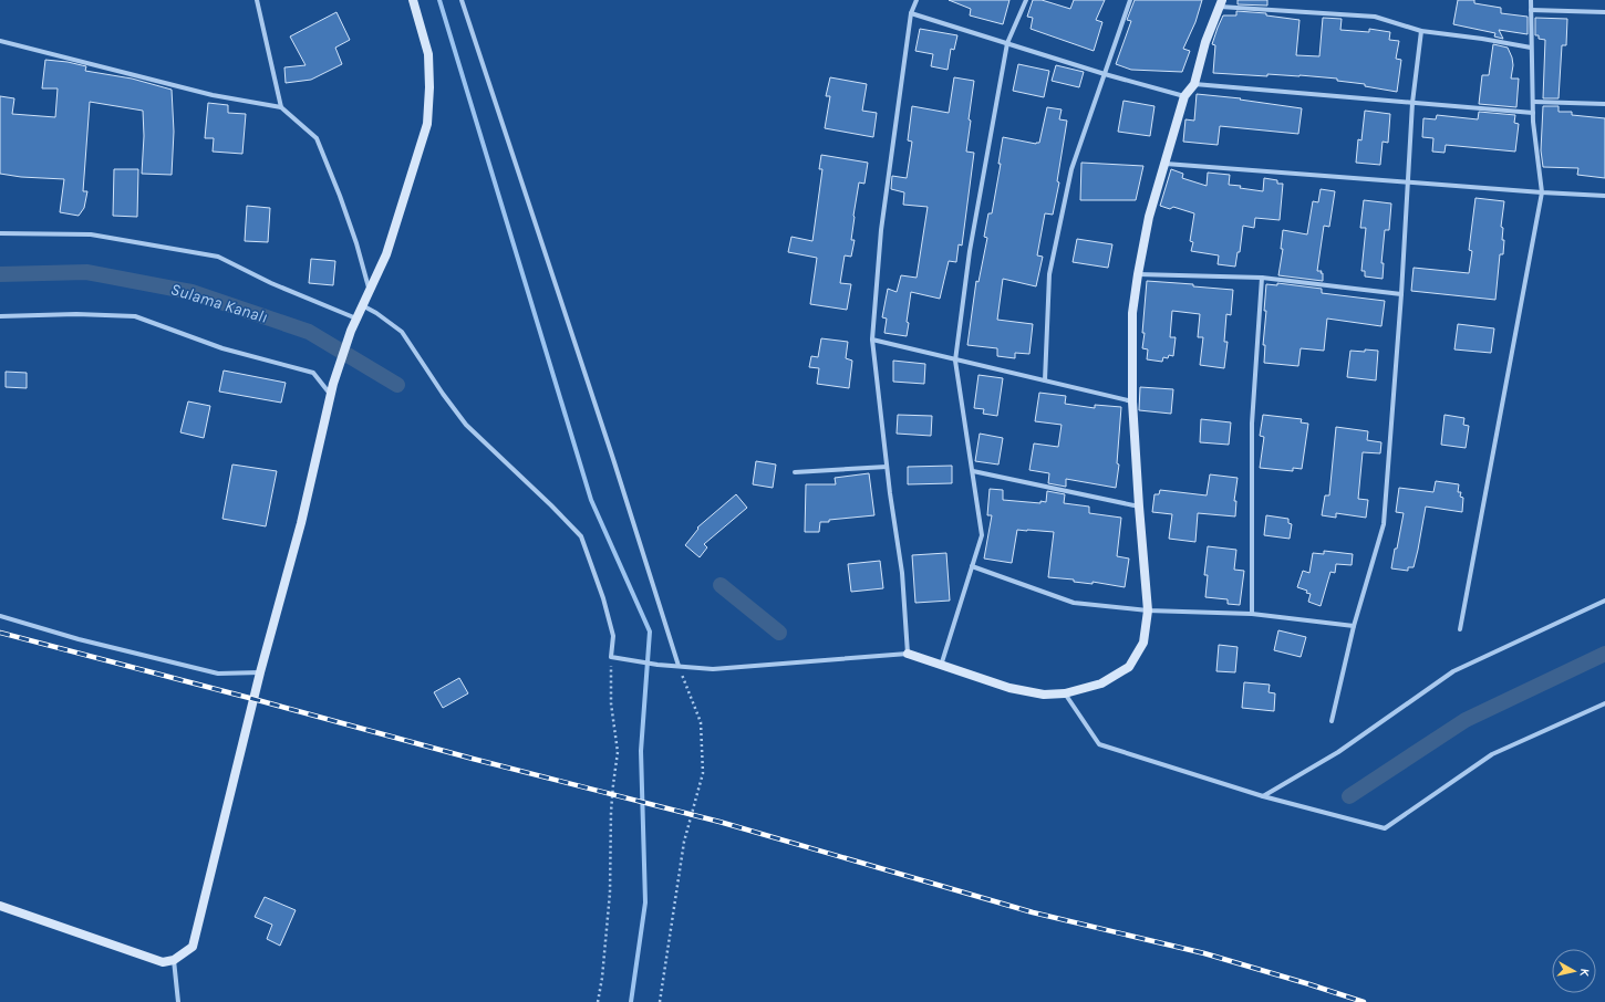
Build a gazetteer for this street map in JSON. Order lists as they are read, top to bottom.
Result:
{
  "water": ["Sulama Kanalı"],
  "north": "right"
}
